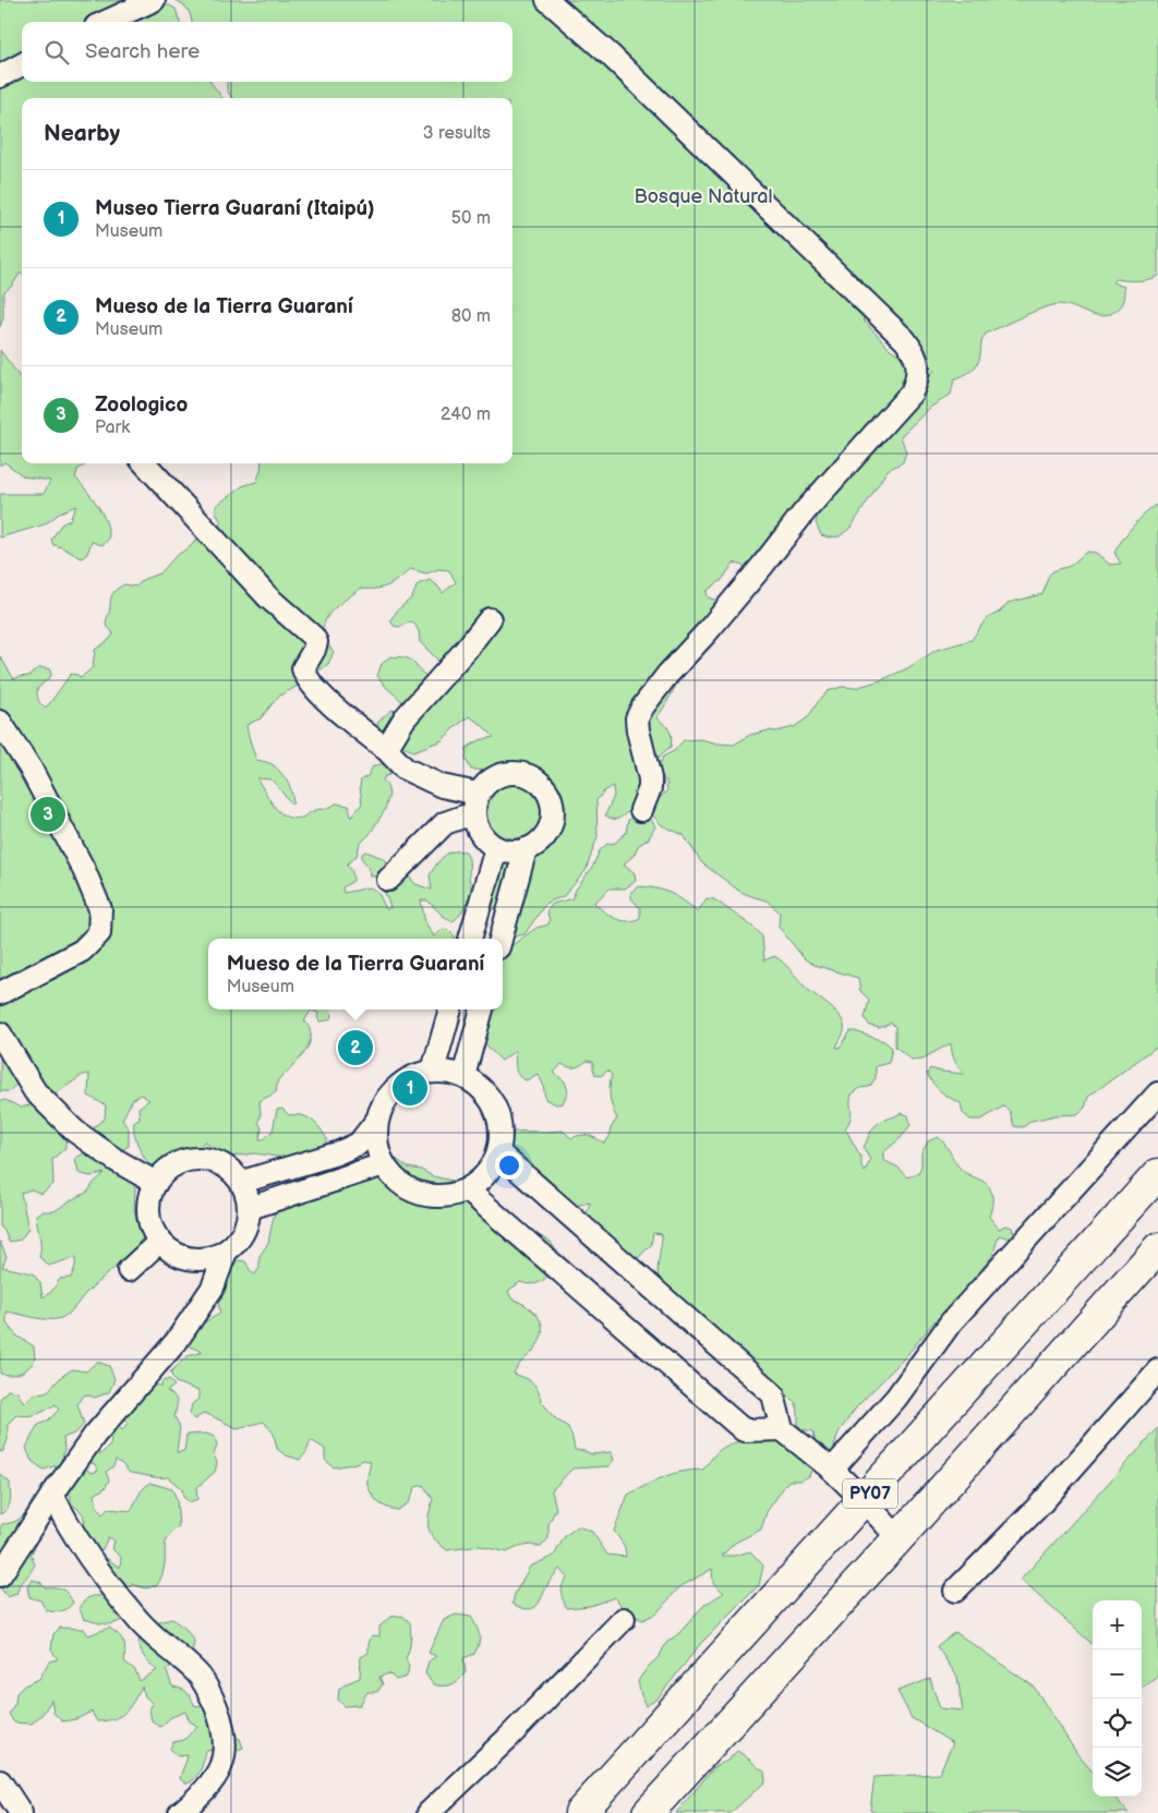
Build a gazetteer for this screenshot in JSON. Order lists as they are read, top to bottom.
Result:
{
  "streets": {
    "highway": ["PY07"]
  },
  "parks": ["Bosque Natural"],
  "page": {
    "search": "Search here",
    "heading": ["Nearby", "3 results"],
    "list": [
      {
        "mark": "1",
        "name": "Museo Tierra Guaraní (Itaipú)",
        "note": "Museum",
        "value": "50 m"
      },
      {
        "mark": "2",
        "name": "Mueso de la Tierra Guaraní",
        "note": "Museum",
        "value": "80 m"
      },
      {
        "mark": "3",
        "name": "Zoologico",
        "note": "Park",
        "value": "240 m"
      }
    ],
    "pins": ["3", "2", "1"],
    "popup": ["Mueso de la Tierra Guaraní", "Museum"],
    "map_buttons": ["+", "−"]
  }
}
